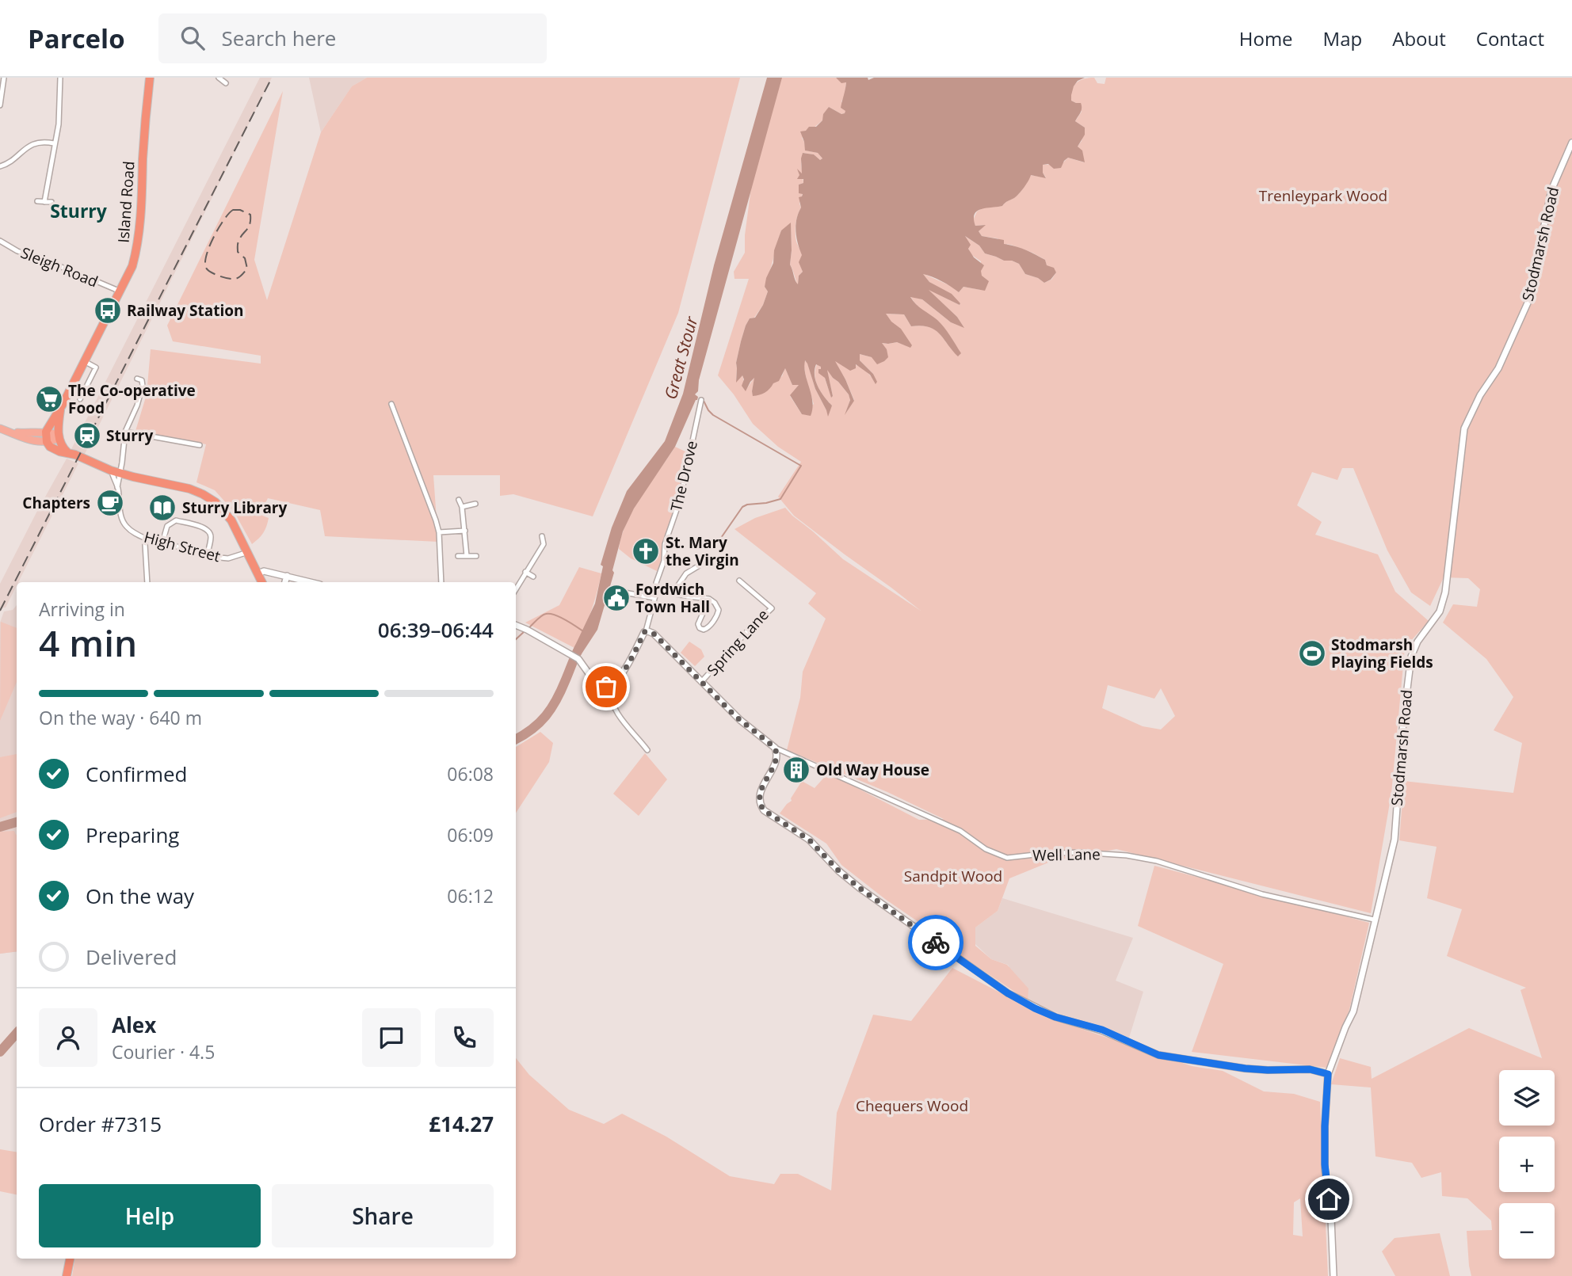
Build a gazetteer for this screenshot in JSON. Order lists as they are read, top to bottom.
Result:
{
  "streets": {
    "highway": ["Island Road"],
    "street": [
      "Stodmarsh Road",
      "Sleigh Road",
      "The Drove",
      "High Street",
      "Spring Lane",
      "Well Lane"
    ]
  },
  "crossings": [
    ["Island Road", "Sleigh Road"],
    ["Stodmarsh Road", "Well Lane"]
  ],
  "districts": ["Sturry"],
  "water": ["Great Stour"],
  "parks": ["Trenleypark Wood", "Sandpit Wood", "Chequers Wood"],
  "places": {
    "bus stop": ["Railway Station"],
    "supermarket": ["The Co-operative Food"],
    "station": ["Sturry"],
    "cafe": ["Chapters"],
    "library": ["Sturry Library"],
    "church": ["St. Mary the Virgin"],
    "public building": ["Fordwich Town Hall"],
    "sports": ["Stodmarsh Playing Fields"],
    "building": ["Old Way House"]
  },
  "page": {
    "header": "Parcelo",
    "search": "Search here",
    "nav": [
      "Home",
      "Map",
      "About",
      "Contact"
    ],
    "heading": ["4 min", "Arriving in", "06:39–06:44"],
    "panel": [
      "Alex",
      "Courier · 4.5",
      "Order #7315",
      "£14.27"
    ],
    "bar": "On the way · 640 m",
    "list": [
      ["Confirmed", "06:08"],
      ["Preparing", "06:09"],
      ["On the way", "06:12"],
      "Delivered"
    ],
    "map_buttons": ["+", "−"],
    "buttons": ["Help", "Share"]
  }
}
